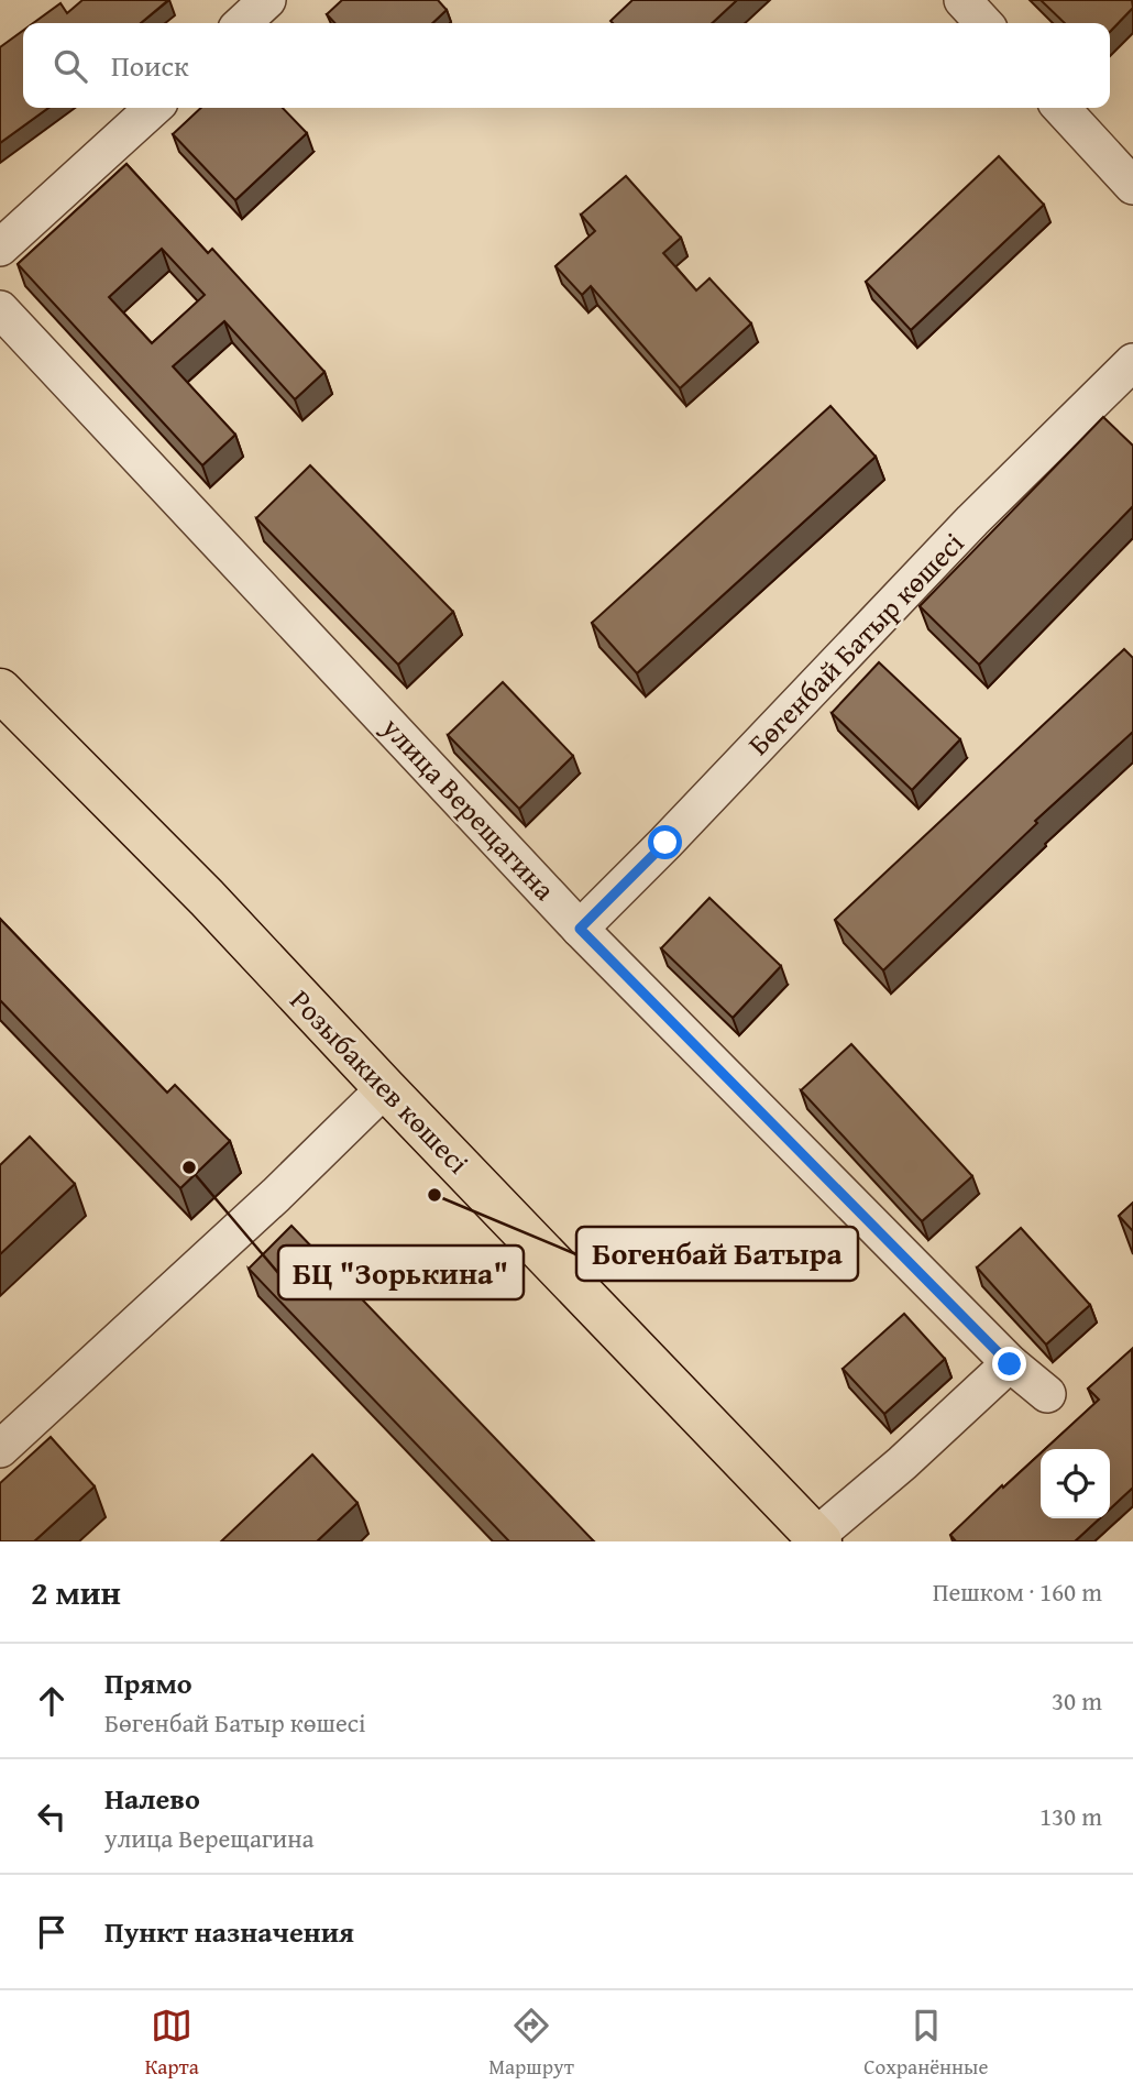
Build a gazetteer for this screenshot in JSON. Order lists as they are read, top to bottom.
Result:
{
  "streets": {
    "main road": ["Розыбакиев көшесі"],
    "street": ["Бөгенбай Батыр көшесі", "улица Верещагина"]
  },
  "crossings": [
    ["Бөгенбай Батыр көшесі", "улица Верещагина"]
  ],
  "places": ["БЦ \"Зорькина\"", "Богенбай Батыра"],
  "page": {
    "search": "Поиск",
    "heading": ["2 мин", "Пешком · 160 m"],
    "list": [
      ["Прямо", "Бөгенбай Батыр көшесі", "30 m"],
      ["Налево", "улица Верещагина", "130 m"],
      "Пункт назначения"
    ],
    "nav": ["Карта", "Маршрут", "Сохранённые"]
  }
}
